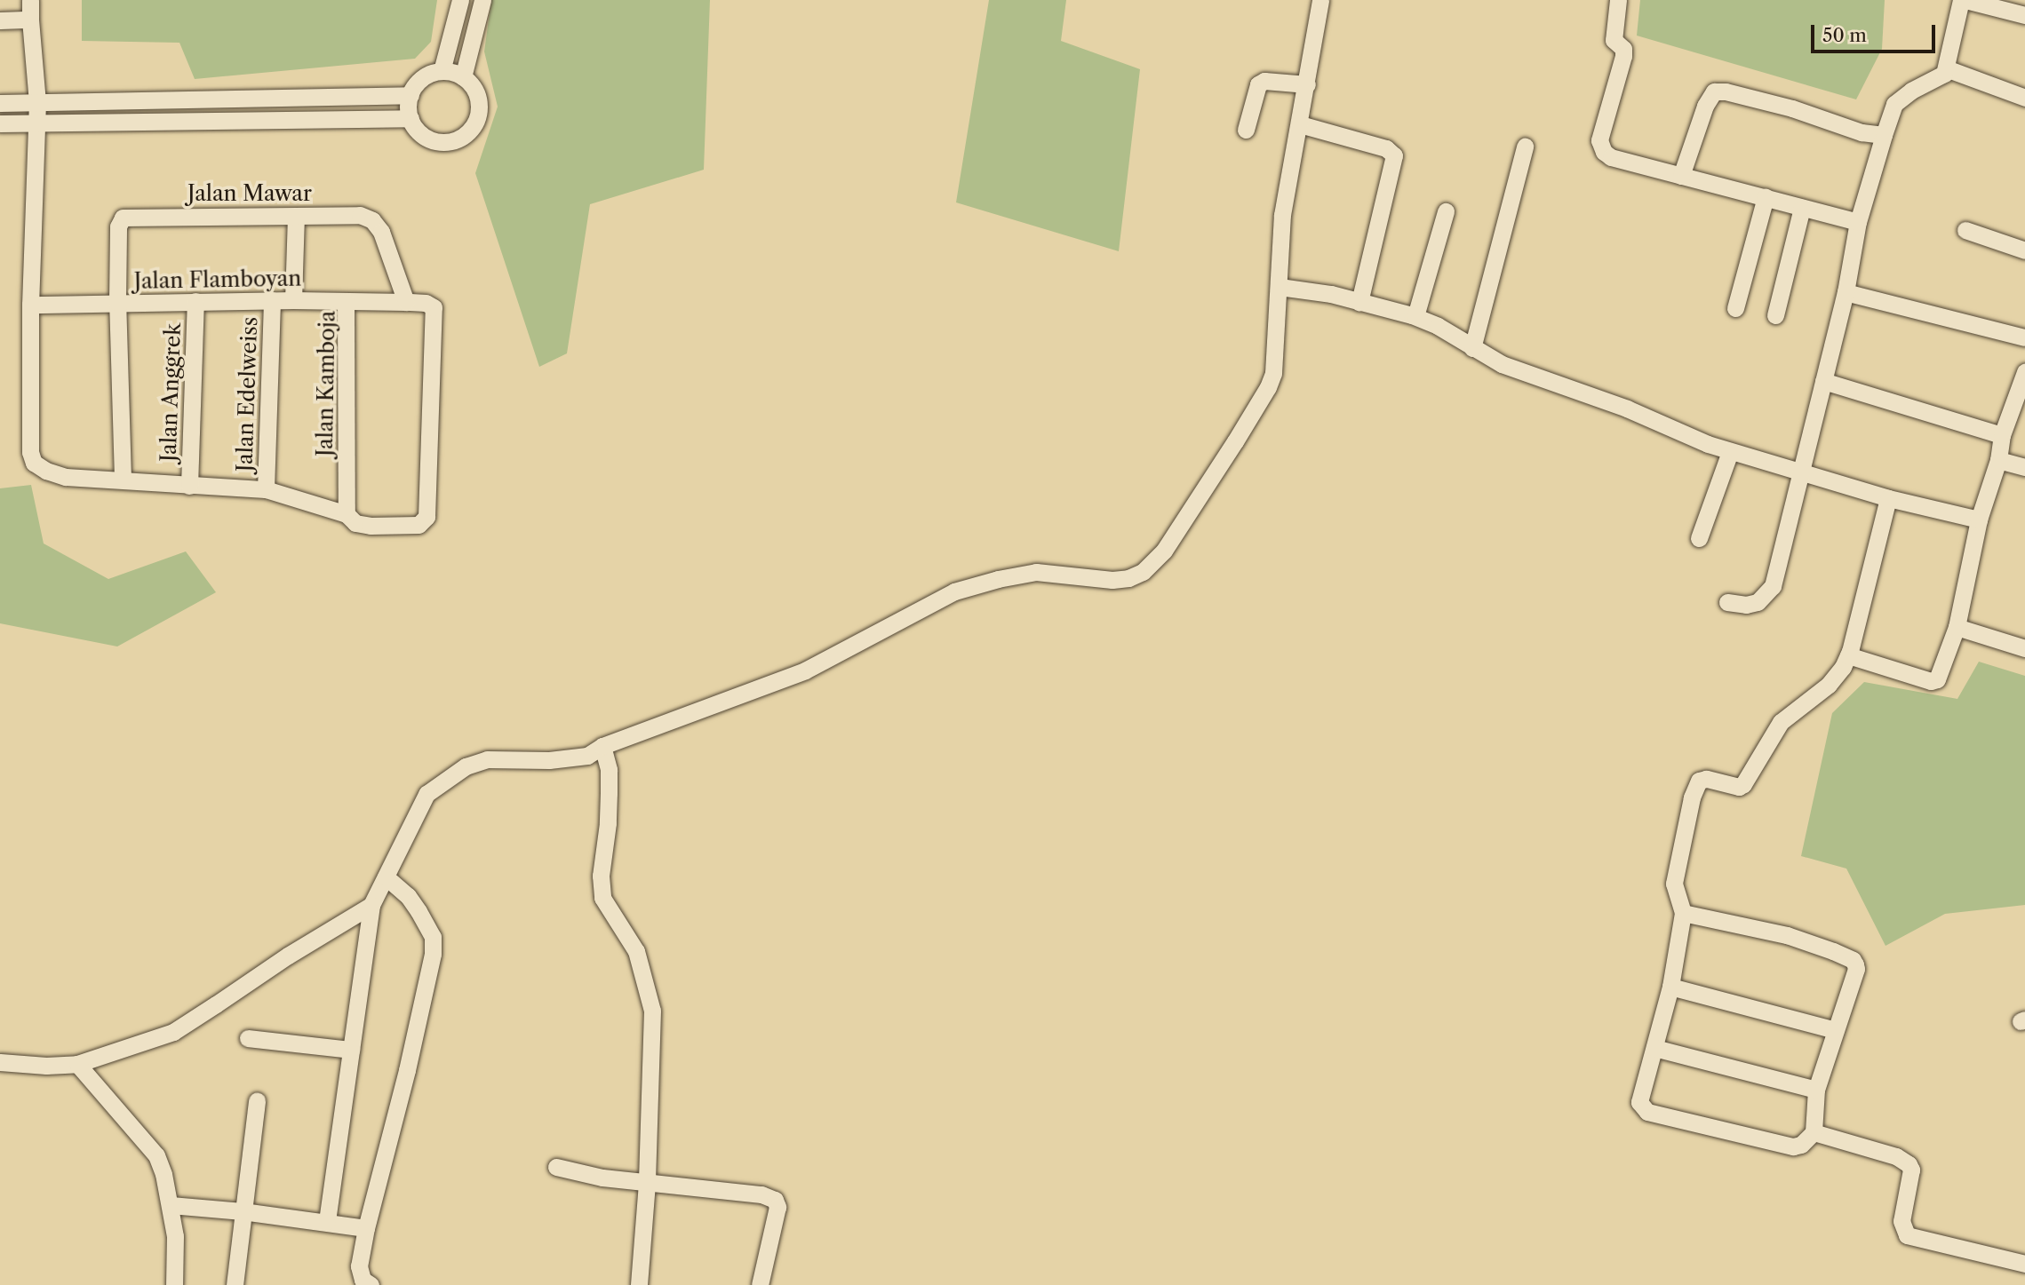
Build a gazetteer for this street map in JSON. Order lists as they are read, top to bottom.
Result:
{
  "streets": {
    "street": [
      "Jalan Mawar",
      "Jalan Flamboyan",
      "Jalan Kamboja",
      "Jalan Anggrek",
      "Jalan Edelweiss"
    ]
  },
  "crossings": [
    ["Jalan Mawar", "Jalan Flamboyan"],
    ["Jalan Mawar", "Jalan Kamboja"],
    ["Jalan Flamboyan", "Jalan Kamboja"],
    ["Jalan Flamboyan", "Jalan Anggrek"],
    ["Jalan Flamboyan", "Jalan Edelweiss"]
  ],
  "scale_bar": "50 m"
}
